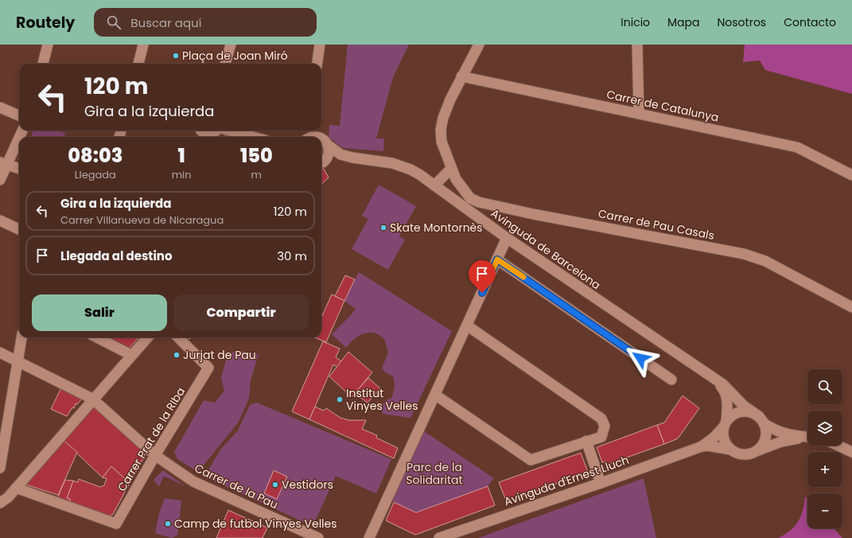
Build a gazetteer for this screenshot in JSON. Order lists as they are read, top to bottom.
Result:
{
  "streets": {
    "street": [
      "Carrer de Catalunya",
      "Carrer de Pau Casals",
      "Avinguda de Barcelona",
      "Carrer Prat de la RIba",
      "Avinguda d'Ernest Lluch",
      "Carrer de la Pau"
    ]
  },
  "crossings": [
    ["Carrer de Catalunya", "Carrer de Pau Casals"],
    ["Carrer Prat de la RIba", "Carrer de la Pau"]
  ],
  "parks": ["Parc de la Solidaritat"],
  "places": [
    "Plaça de Joan Miró",
    "Skate Montornès",
    "Jurjat de Pau",
    "Institut Vinyes Velles",
    "Vestidors",
    "Camp de futbol Vinyes Velles"
  ],
  "page": {
    "header": "Routely",
    "search": "Buscar aquí",
    "nav": [
      "Inicio",
      "Mapa",
      "Nosotros",
      "Contacto"
    ],
    "turn": ["120 m", "Gira a la izquierda"],
    "eta": [
      "08:03",
      "Llegada",
      "1",
      "min",
      "150",
      "m"
    ],
    "list": [
      {
        "name": "Gira a la izquierda",
        "note": "Carrer Villanueva de Nicaragua",
        "value": "120 m"
      },
      {
        "name": "Llegada al destino",
        "value": "30 m"
      }
    ],
    "buttons": ["Salir", "Compartir"],
    "map_buttons": ["+", "−"]
  }
}
